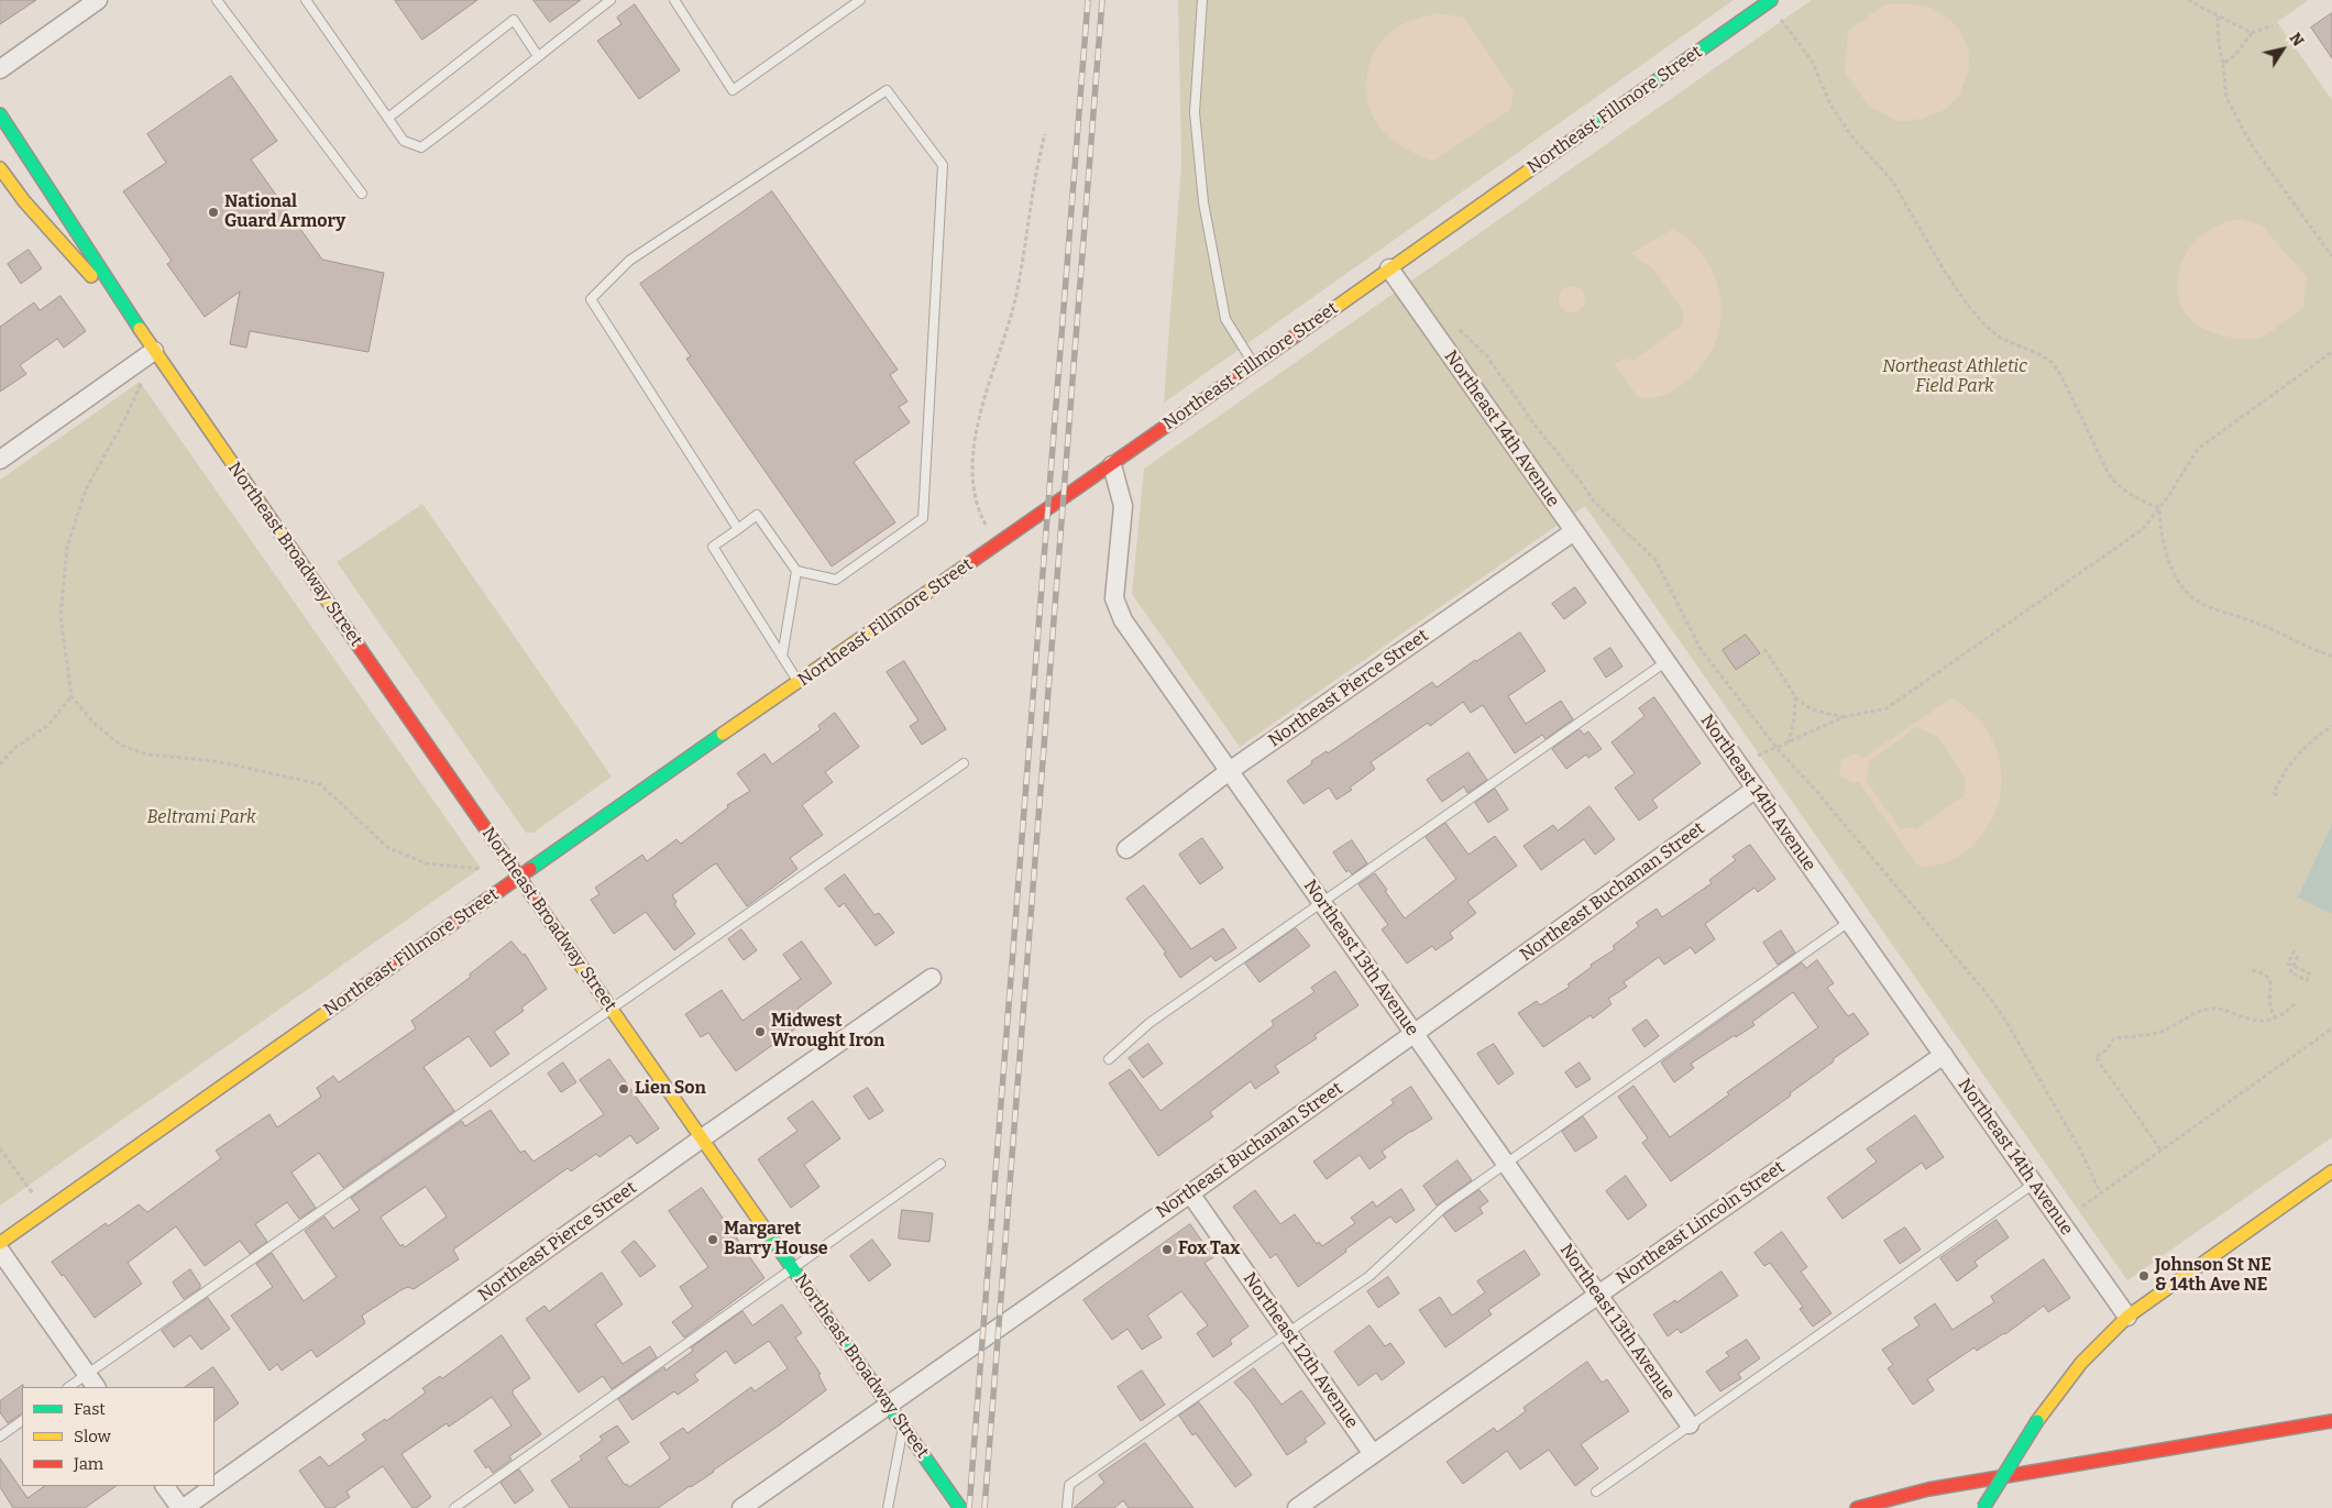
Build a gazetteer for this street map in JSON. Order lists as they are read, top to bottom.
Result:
{
  "streets": {
    "main road": ["Northeast Fillmore Street", "Northeast Broadway Street"],
    "street": [
      "Northeast 14th Avenue",
      "Northeast Pierce Street",
      "Northeast Buchanan Street",
      "Northeast 13th Avenue",
      "Northeast Lincoln Street",
      "Northeast 12th Avenue"
    ]
  },
  "crossings": [
    ["Northeast Fillmore Street", "Northeast 14th Avenue"],
    ["Northeast Fillmore Street", "Northeast Broadway Street"],
    ["Northeast Fillmore Street", "Northeast 13th Avenue"],
    ["Northeast 14th Avenue", "Northeast Pierce Street"],
    ["Northeast 14th Avenue", "Northeast Buchanan Street"],
    ["Northeast 14th Avenue", "Northeast Lincoln Street"],
    ["Northeast Broadway Street", "Northeast Pierce Street"],
    ["Northeast Broadway Street", "Northeast Buchanan Street"],
    ["Northeast Pierce Street", "Northeast 13th Avenue"],
    ["Northeast Buchanan Street", "Northeast 13th Avenue"],
    ["Northeast Buchanan Street", "Northeast 12th Avenue"],
    ["Northeast 13th Avenue", "Northeast Lincoln Street"],
    ["Northeast Lincoln Street", "Northeast 12th Avenue"]
  ],
  "parks": ["Northeast Athletic Field Park", "Beltrami Park"],
  "places": [
    "National Guard Armory",
    "Midwest Wrought Iron",
    "Lien Son",
    "Margaret Barry House",
    "Fox Tax",
    "Johnson St NE & 14th Ave NE"
  ],
  "legend": ["Fast", "Slow", "Jam"],
  "north": "top right"
}
